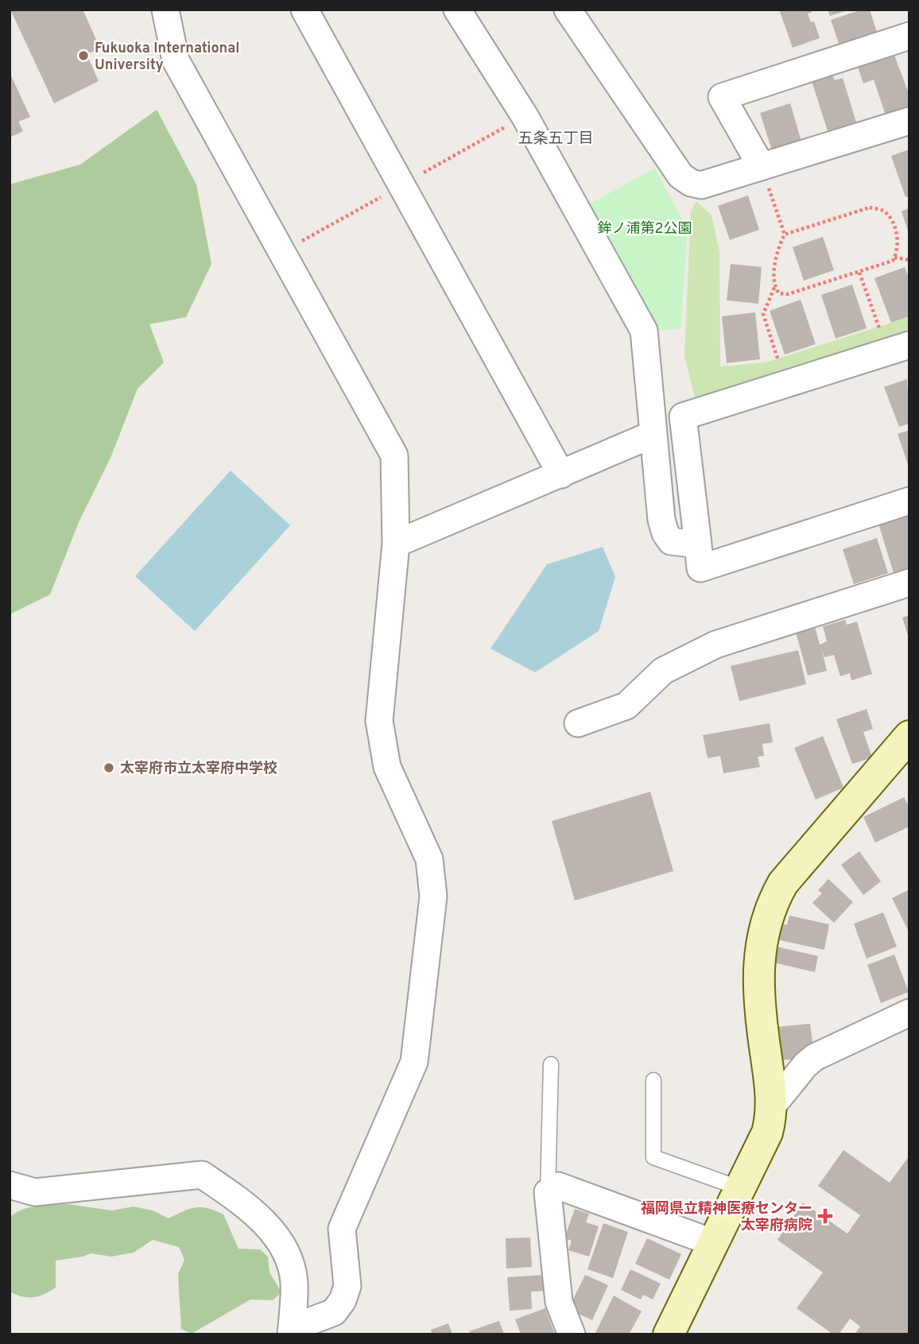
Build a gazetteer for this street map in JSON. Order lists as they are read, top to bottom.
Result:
{
  "districts": ["五条五丁目"],
  "parks": ["鉾ノ浦第2公園"],
  "places": {
    "other": ["Fukuoka International University", "太宰府市立太宰府中学校"],
    "health": ["福岡県立精神医療センター 太宰府病院"]
  }
}
